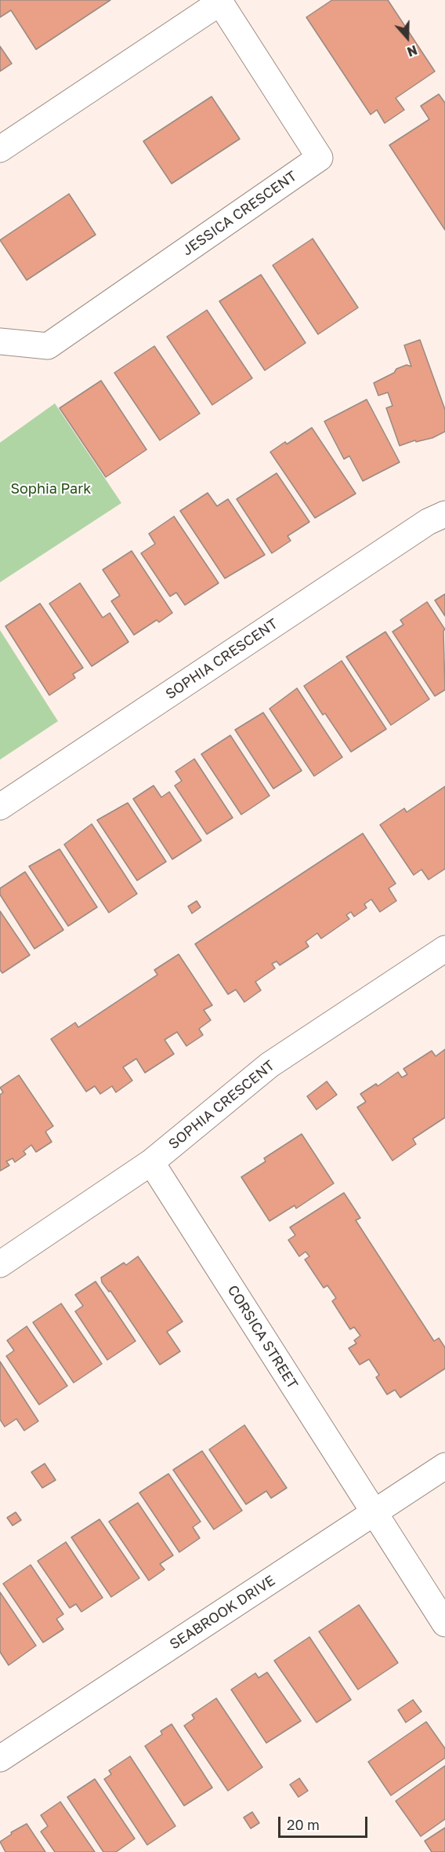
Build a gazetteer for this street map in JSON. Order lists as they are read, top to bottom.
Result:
{
  "streets": {
    "street": [
      "JESSICA CRESCENT",
      "SOPHIA CRESCENT",
      "CORSICA STREET",
      "SEABROOK DRIVE"
    ]
  },
  "crossings": [
    ["SOPHIA CRESCENT", "CORSICA STREET"],
    ["CORSICA STREET", "SEABROOK DRIVE"]
  ],
  "parks": ["Sophia Park"],
  "scale_bar": "20 m",
  "north": "bottom"
}
